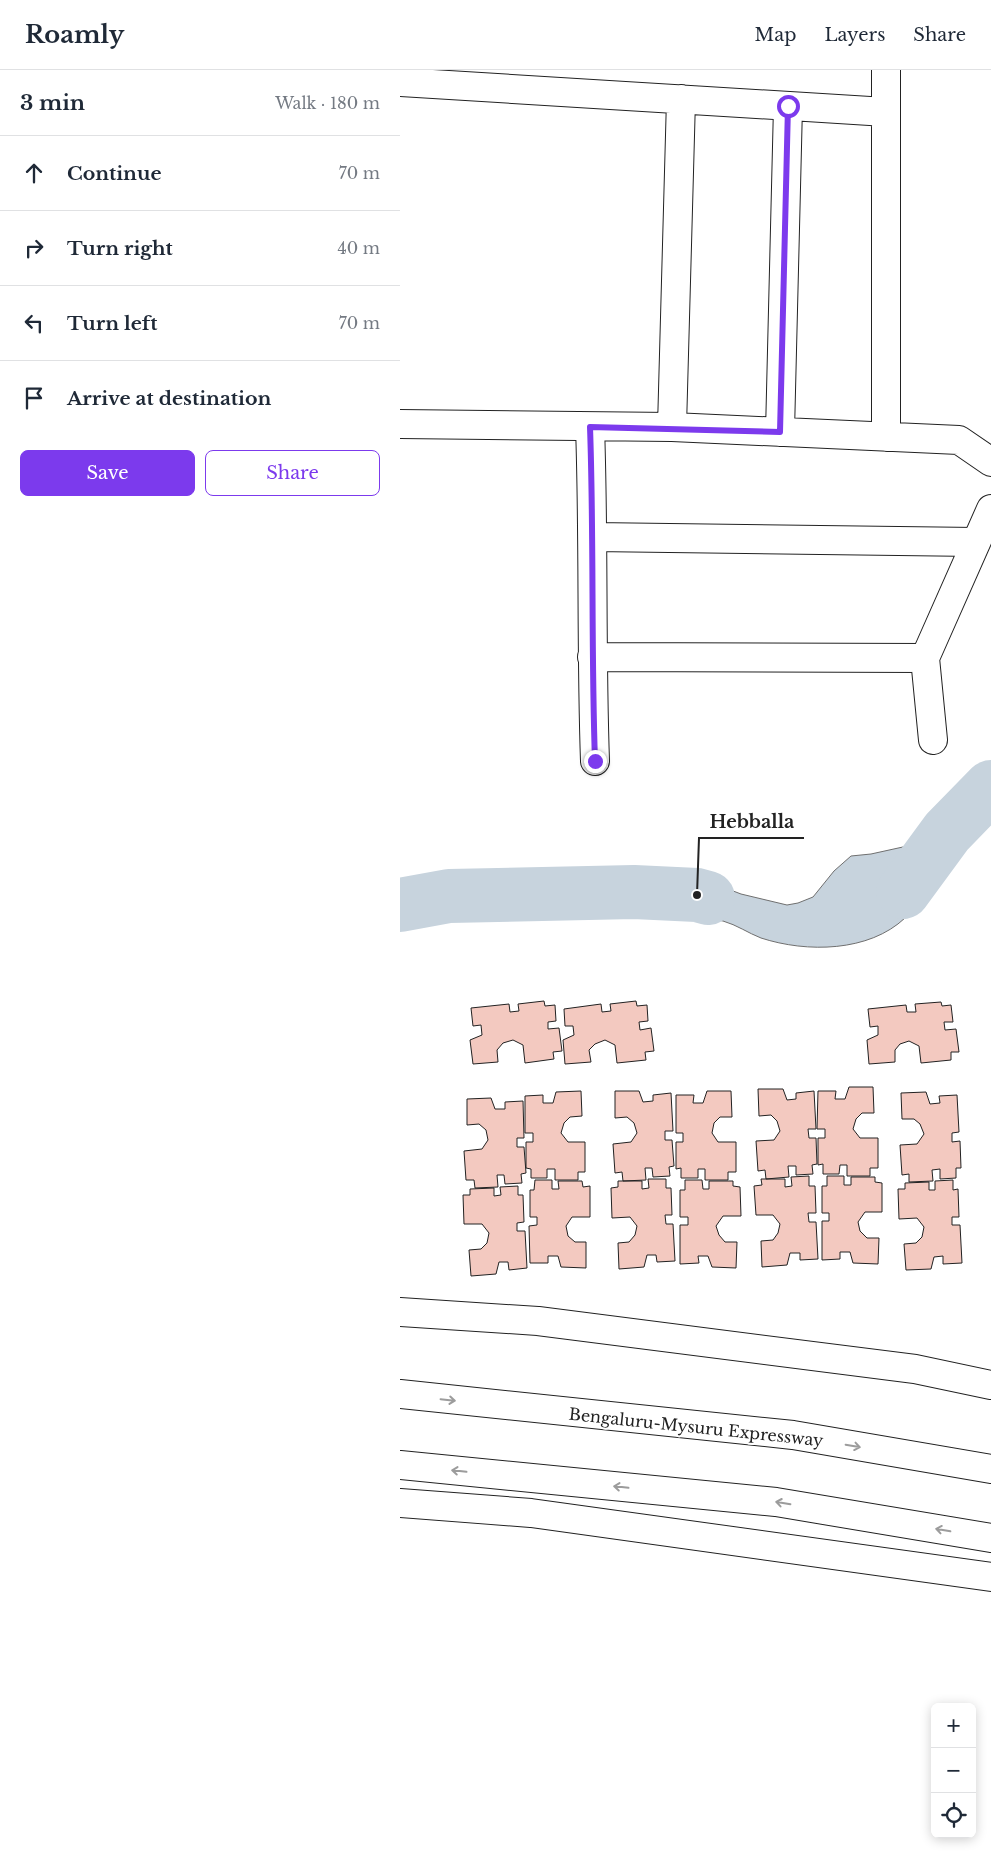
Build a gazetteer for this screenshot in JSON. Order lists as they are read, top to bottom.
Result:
{
  "streets": {
    "main road": ["Bengaluru-Mysuru Expressway"]
  },
  "places": ["Hebballa"],
  "page": {
    "header": "Roamly",
    "nav": ["Map", "Layers", "Share"],
    "heading": ["3 min", "Walk · 180 m"],
    "list": [
      ["Continue", "70 m"],
      ["Turn right", "40 m"],
      ["Turn left", "70 m"],
      "Arrive at destination"
    ],
    "buttons": ["Save", "Share"],
    "map_buttons": ["+", "−"]
  }
}
